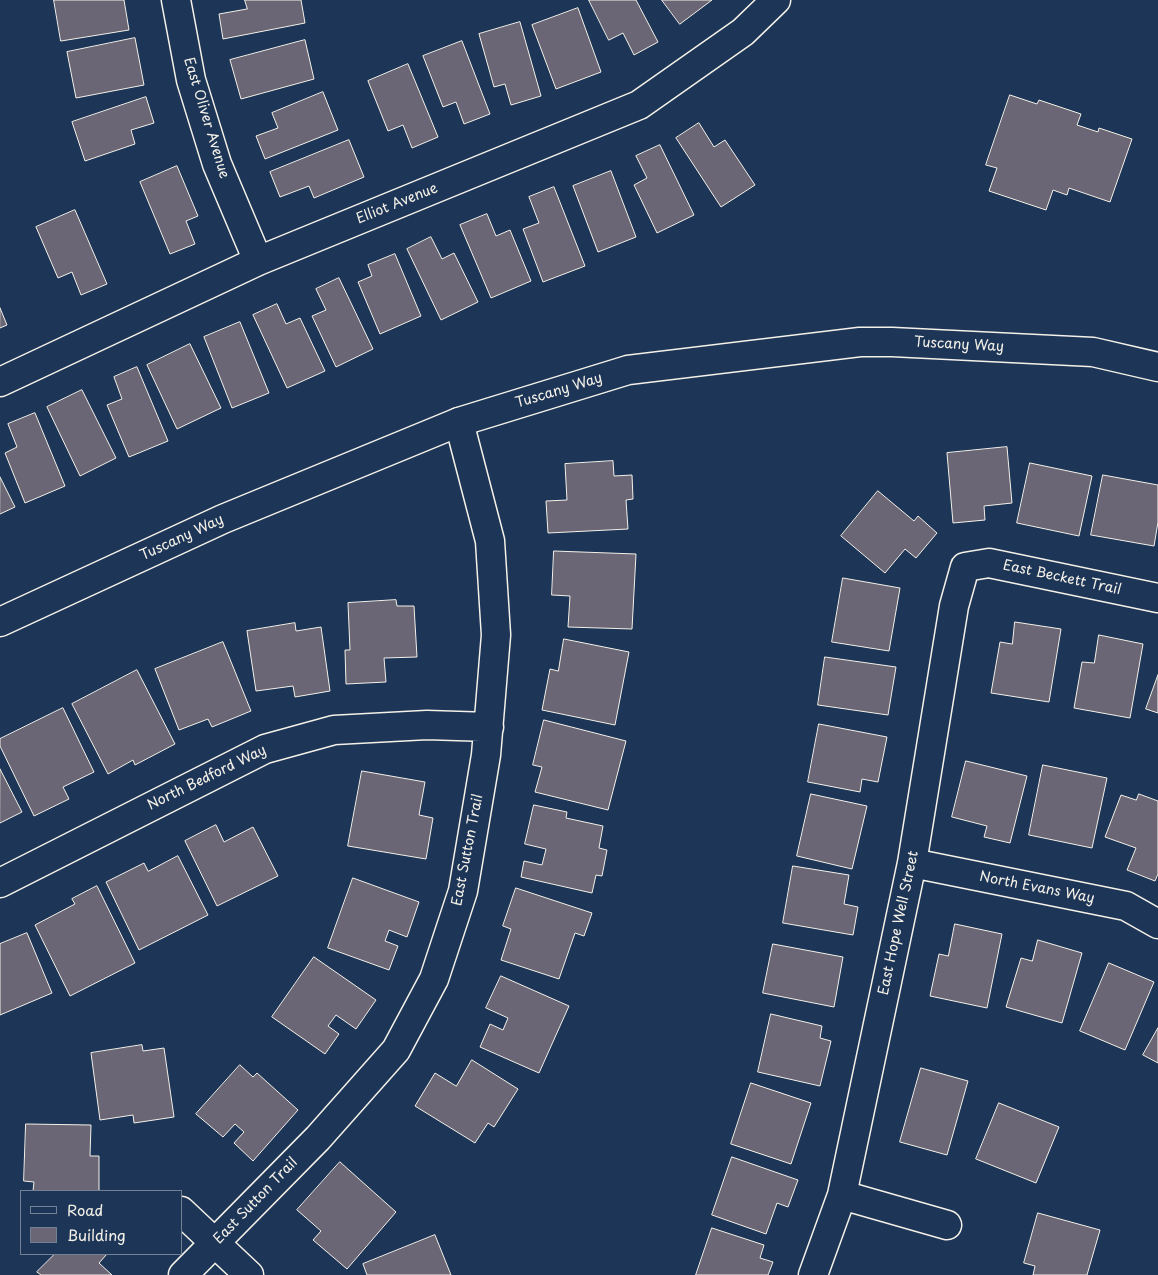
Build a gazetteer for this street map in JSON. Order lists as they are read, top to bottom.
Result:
{
  "streets": {
    "street": [
      "East Oliver Avenue",
      "Elliot Avenue",
      "Tuscany Way",
      "East Beckett Trail",
      "North Bedford Way",
      "East Sutton Trail",
      "North Evans Way",
      "East Hope Well Street"
    ]
  },
  "crossings": [
    ["East Oliver Avenue", "Elliot Avenue"],
    ["Tuscany Way", "East Sutton Trail"],
    ["East Beckett Trail", "East Hope Well Street"],
    ["North Bedford Way", "East Sutton Trail"],
    ["North Evans Way", "East Hope Well Street"]
  ],
  "legend": ["Road", "Building"]
}
